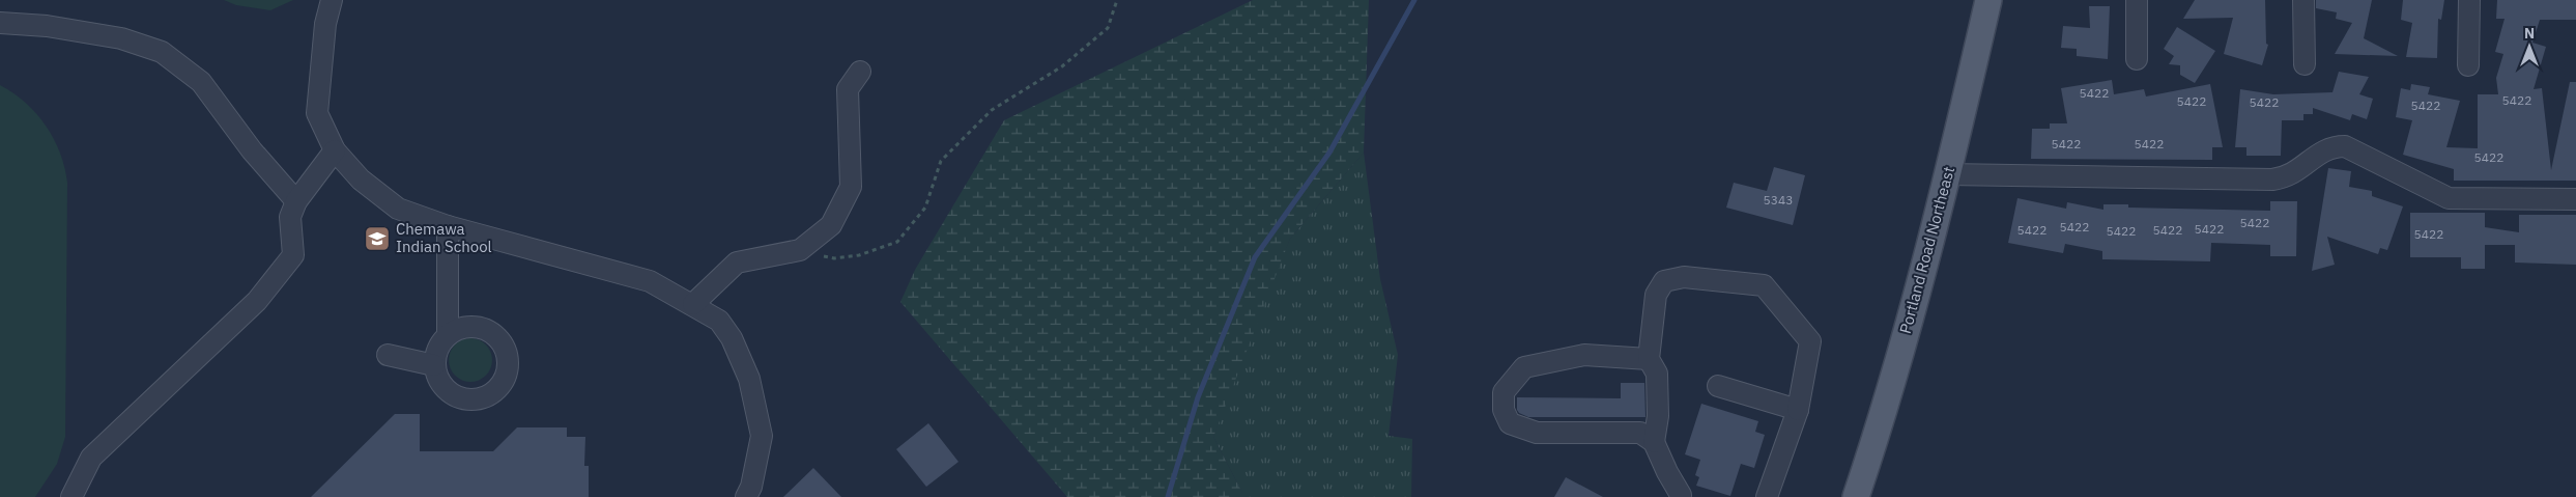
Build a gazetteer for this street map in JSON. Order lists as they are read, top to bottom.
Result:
{
  "streets": {
    "main road": ["Portland Road Northeast"]
  },
  "places": {
    "school or university": ["Chemawa Indian School"]
  },
  "house_numbers": [
    "5422",
    "5422",
    "5422",
    "5422",
    "5422",
    "5422",
    "5422",
    "5422",
    "5343",
    "5422",
    "5422",
    "5422",
    "5422",
    "5422",
    "5422",
    "5422"
  ],
  "north": "top"
}
